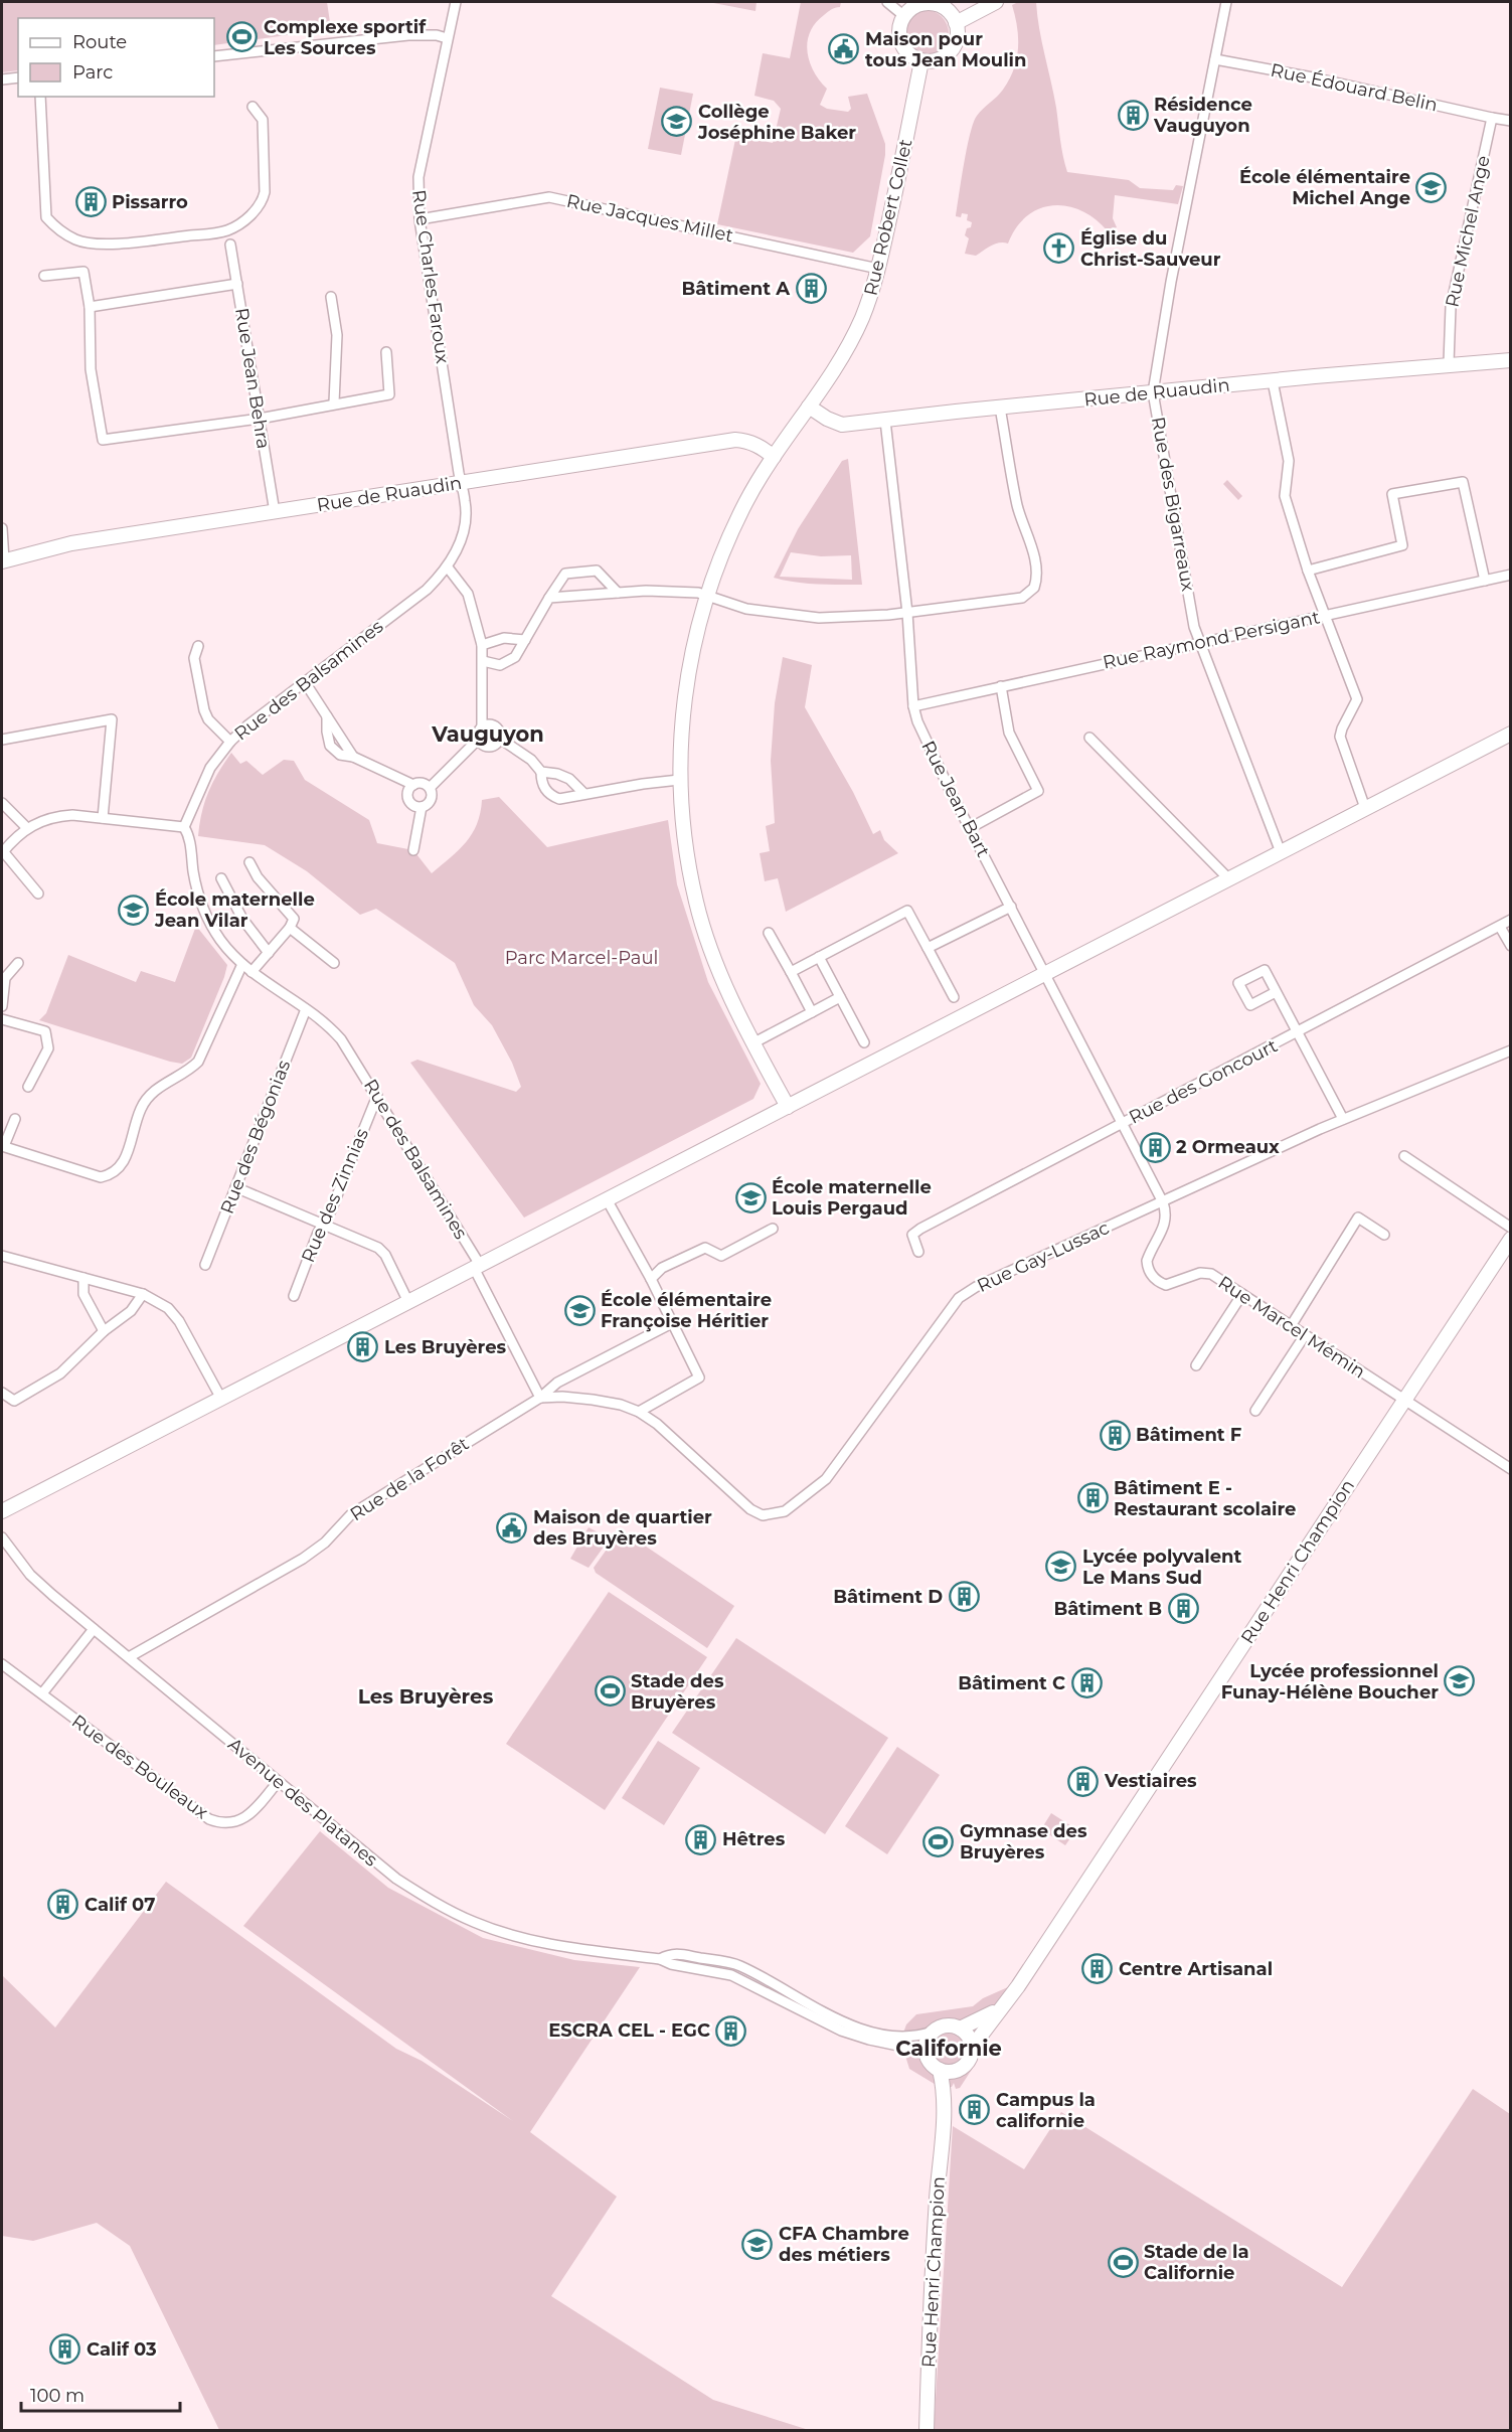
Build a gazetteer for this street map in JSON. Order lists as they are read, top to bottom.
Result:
{
  "streets": {
    "street": [
      "Rue Édouard Belin",
      "Rue Robert Collet",
      "Rue Jacques Millet",
      "Rue Michel Ange",
      "Rue Charles Faroux",
      "Rue Jean Behra",
      "Rue de Ruaudin",
      "Rue des Bigarreaux",
      "Rue Raymond Persigant",
      "Rue des Balsamines",
      "Rue Jean Bart",
      "Rue des Goncourt",
      "Rue des Bégonias",
      "Rue des Zinnias",
      "Rue Gay-Lussac",
      "Rue Marcel Mémin",
      "Rue de la Forêt",
      "Rue Henri Champion",
      "Rue des Bouleaux",
      "Avenue des Platanes"
    ]
  },
  "crossings": [
    ["Rue Édouard Belin", "Rue Michel Ange"],
    ["Rue Édouard Belin", "Rue des Bigarreaux"],
    ["Rue Robert Collet", "Rue Jacques Millet"],
    ["Rue Robert Collet", "Rue de Ruaudin"],
    ["Rue Jacques Millet", "Rue Charles Faroux"],
    ["Rue Michel Ange", "Rue de Ruaudin"],
    ["Rue Charles Faroux", "Rue de Ruaudin"],
    ["Rue Charles Faroux", "Rue des Balsamines"],
    ["Rue Jean Behra", "Rue de Ruaudin"],
    ["Rue de Ruaudin", "Rue des Bigarreaux"],
    ["Rue de Ruaudin", "Rue des Balsamines"],
    ["Rue de Ruaudin", "Rue Jean Bart"],
    ["Rue des Bigarreaux", "Rue Raymond Persigant"],
    ["Rue Raymond Persigant", "Rue Jean Bart"],
    ["Rue des Balsamines", "Rue des Bégonias"],
    ["Rue des Balsamines", "Rue des Zinnias"],
    ["Rue des Balsamines", "Rue Gay-Lussac"],
    ["Rue des Balsamines", "Rue de la Forêt"],
    ["Rue Jean Bart", "Rue des Goncourt"],
    ["Rue Jean Bart", "Rue Gay-Lussac"],
    ["Rue Jean Bart", "Rue Marcel Mémin"],
    ["Rue Gay-Lussac", "Rue Marcel Mémin"],
    ["Rue Gay-Lussac", "Rue de la Forêt"],
    ["Rue Marcel Mémin", "Rue Henri Champion"],
    ["Rue de la Forêt", "Avenue des Platanes"],
    ["Rue Henri Champion", "Avenue des Platanes"],
    ["Rue des Bouleaux", "Avenue des Platanes"]
  ],
  "districts": ["Vauguyon", "Les Bruyères", "Californie"],
  "parks": ["Parc Marcel-Paul"],
  "places": {
    "sports": [
      "Complexe sportif Les Sources",
      "Stade des Bruyères",
      "Gymnase des Bruyères",
      "Stade de la Californie"
    ],
    "public building": ["Maison pour tous Jean Moulin", "Maison de quartier des Bruyères"],
    "building": [
      "Résidence Vauguyon",
      "Pissarro",
      "Bâtiment A",
      "2 Ormeaux",
      "Les Bruyères",
      "Bâtiment F",
      "Bâtiment E - Restaurant scolaire",
      "Bâtiment D",
      "Bâtiment B",
      "Bâtiment C",
      "Vestiaires",
      "Hêtres",
      "Calif 07",
      "Centre Artisanal",
      "ESCRA CEL - EGC",
      "Campus la californie",
      "Calif 03"
    ],
    "school or university": [
      "Collège Joséphine Baker",
      "École élémentaire Michel Ange",
      "École maternelle Jean Vilar",
      "École maternelle Louis Pergaud",
      "École élémentaire Françoise Héritier",
      "Lycée polyvalent Le Mans Sud",
      "Lycée professionnel Funay-Hélène Boucher",
      "CFA Chambre des métiers"
    ],
    "church": ["Église du Christ-Sauveur"]
  },
  "legend": ["Route", "Parc"],
  "scale_bar": "100 m"
}
